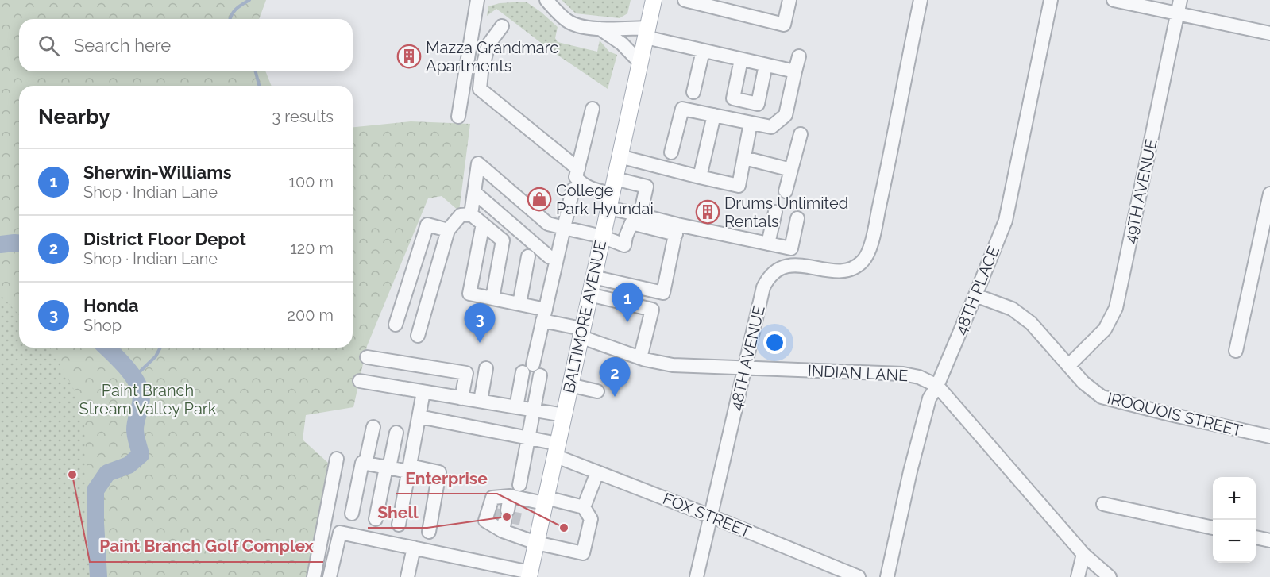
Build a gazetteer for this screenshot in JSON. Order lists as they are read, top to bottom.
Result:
{
  "streets": {
    "main road": ["BALTIMORE AVENUE"],
    "street": [
      "49TH AVENUE",
      "48TH PLACE",
      "48TH AVENUE",
      "INDIAN LANE",
      "IROQUOIS STREET",
      "FOX STREET"
    ]
  },
  "crossings": [
    ["49TH AVENUE", "IROQUOIS STREET"],
    ["48TH PLACE", "INDIAN LANE"],
    ["48TH PLACE", "IROQUOIS STREET"],
    ["BALTIMORE AVENUE", "INDIAN LANE"],
    ["BALTIMORE AVENUE", "FOX STREET"],
    ["48TH AVENUE", "INDIAN LANE"],
    ["48TH AVENUE", "FOX STREET"]
  ],
  "parks": ["Paint Branch Stream Valley Park"],
  "places": {
    "building": ["Mazza Grandmarc Apartments", "Drums Unlimited Rentals"],
    "shop": ["College Park Hyundai"],
    "other": ["Paint Branch Golf Complex", "Shell", "Enterprise"]
  },
  "page": {
    "search": "Search here",
    "heading": ["Nearby", "3 results"],
    "list": [
      {
        "mark": "1",
        "name": "Sherwin-Williams",
        "note": "Shop · Indian Lane",
        "value": "100 m"
      },
      {
        "mark": "2",
        "name": "District Floor Depot",
        "note": "Shop · Indian Lane",
        "value": "120 m"
      },
      {
        "mark": "3",
        "name": "Honda",
        "note": "Shop",
        "value": "200 m"
      }
    ],
    "pins": ["1", "3", "2"],
    "map_buttons": ["+", "−"]
  }
}
